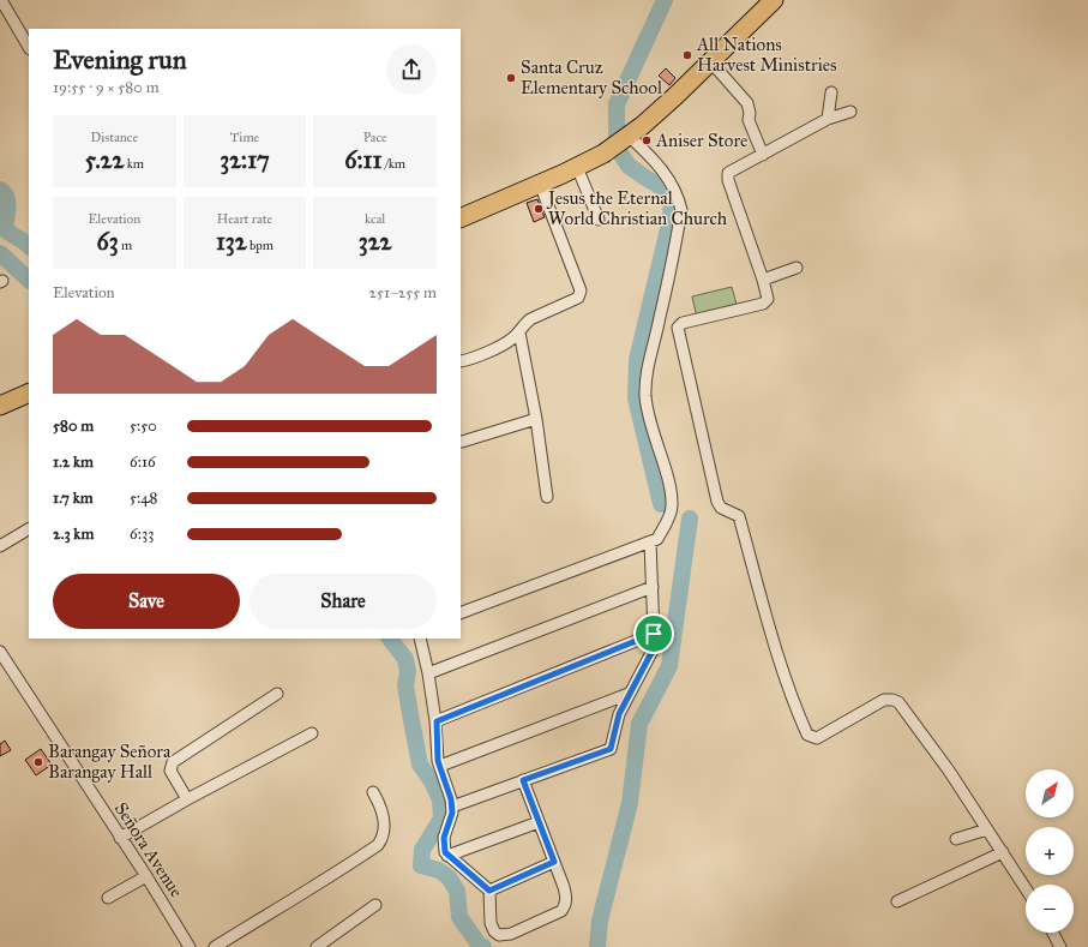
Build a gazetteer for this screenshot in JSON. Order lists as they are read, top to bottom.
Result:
{
  "streets": {
    "street": ["Señora Avenue"]
  },
  "places": [
    "All Nations Harvest Ministries",
    "Santa Cruz Elementary School",
    "Aniser Store",
    "Jesus the Eternal World Christian Church",
    "Barangay Señora Barangay Hall"
  ],
  "north": "top right",
  "page": {
    "heading": ["Evening run", "19:55 · 9 × 580 m"],
    "stats": [
      ["Distance", "5.22 km"],
      ["Time", "32:17"],
      ["Pace", "6:11 /km"],
      ["Elevation", "63 m"],
      ["Heart rate", "132 bpm"],
      ["kcal", "322"]
    ],
    "chart": ["Elevation", "251–255 m"],
    "list": [
      {
        "name": "580 m",
        "note": "5:50"
      },
      {
        "name": "1.2 km",
        "note": "6:16"
      },
      {
        "name": "1.7 km",
        "note": "5:48"
      },
      {
        "name": "2.3 km",
        "note": "6:33"
      }
    ],
    "buttons": ["Save", "Share"],
    "map_buttons": ["+", "−"]
  }
}
